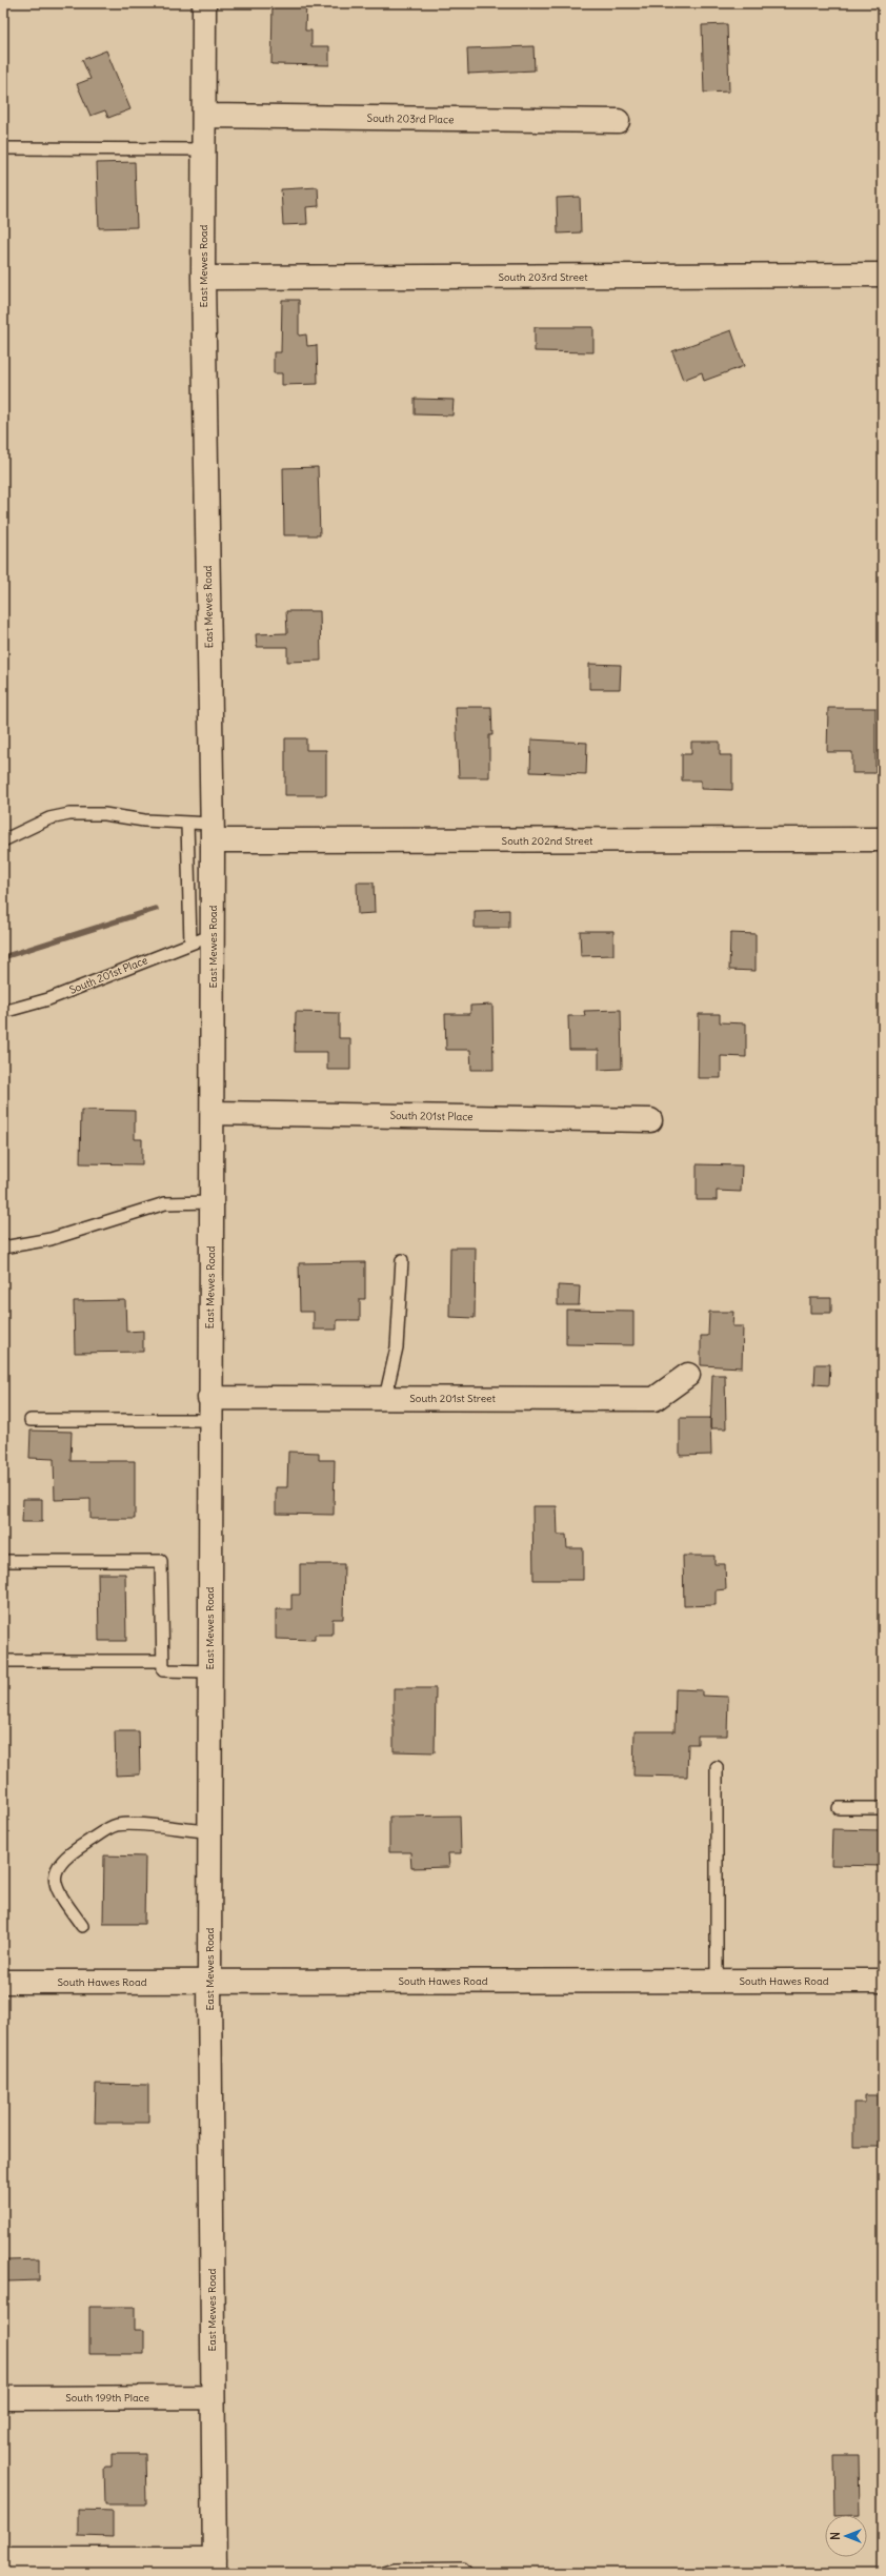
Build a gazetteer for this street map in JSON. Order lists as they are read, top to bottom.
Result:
{
  "streets": {
    "street": [
      "South 203rd Place",
      "East Mewes Road",
      "South 203rd Street",
      "South 202nd Street",
      "South 201st Place",
      "South 201st Street",
      "South Hawes Road",
      "South 199th Place"
    ]
  },
  "crossings": [
    ["South 203rd Place", "East Mewes Road"],
    ["East Mewes Road", "South 203rd Street"],
    ["East Mewes Road", "South 202nd Street"],
    ["East Mewes Road", "South 201st Place"],
    ["East Mewes Road", "South 201st Street"],
    ["East Mewes Road", "South Hawes Road"],
    ["East Mewes Road", "South 199th Place"]
  ],
  "north": "left"
}
